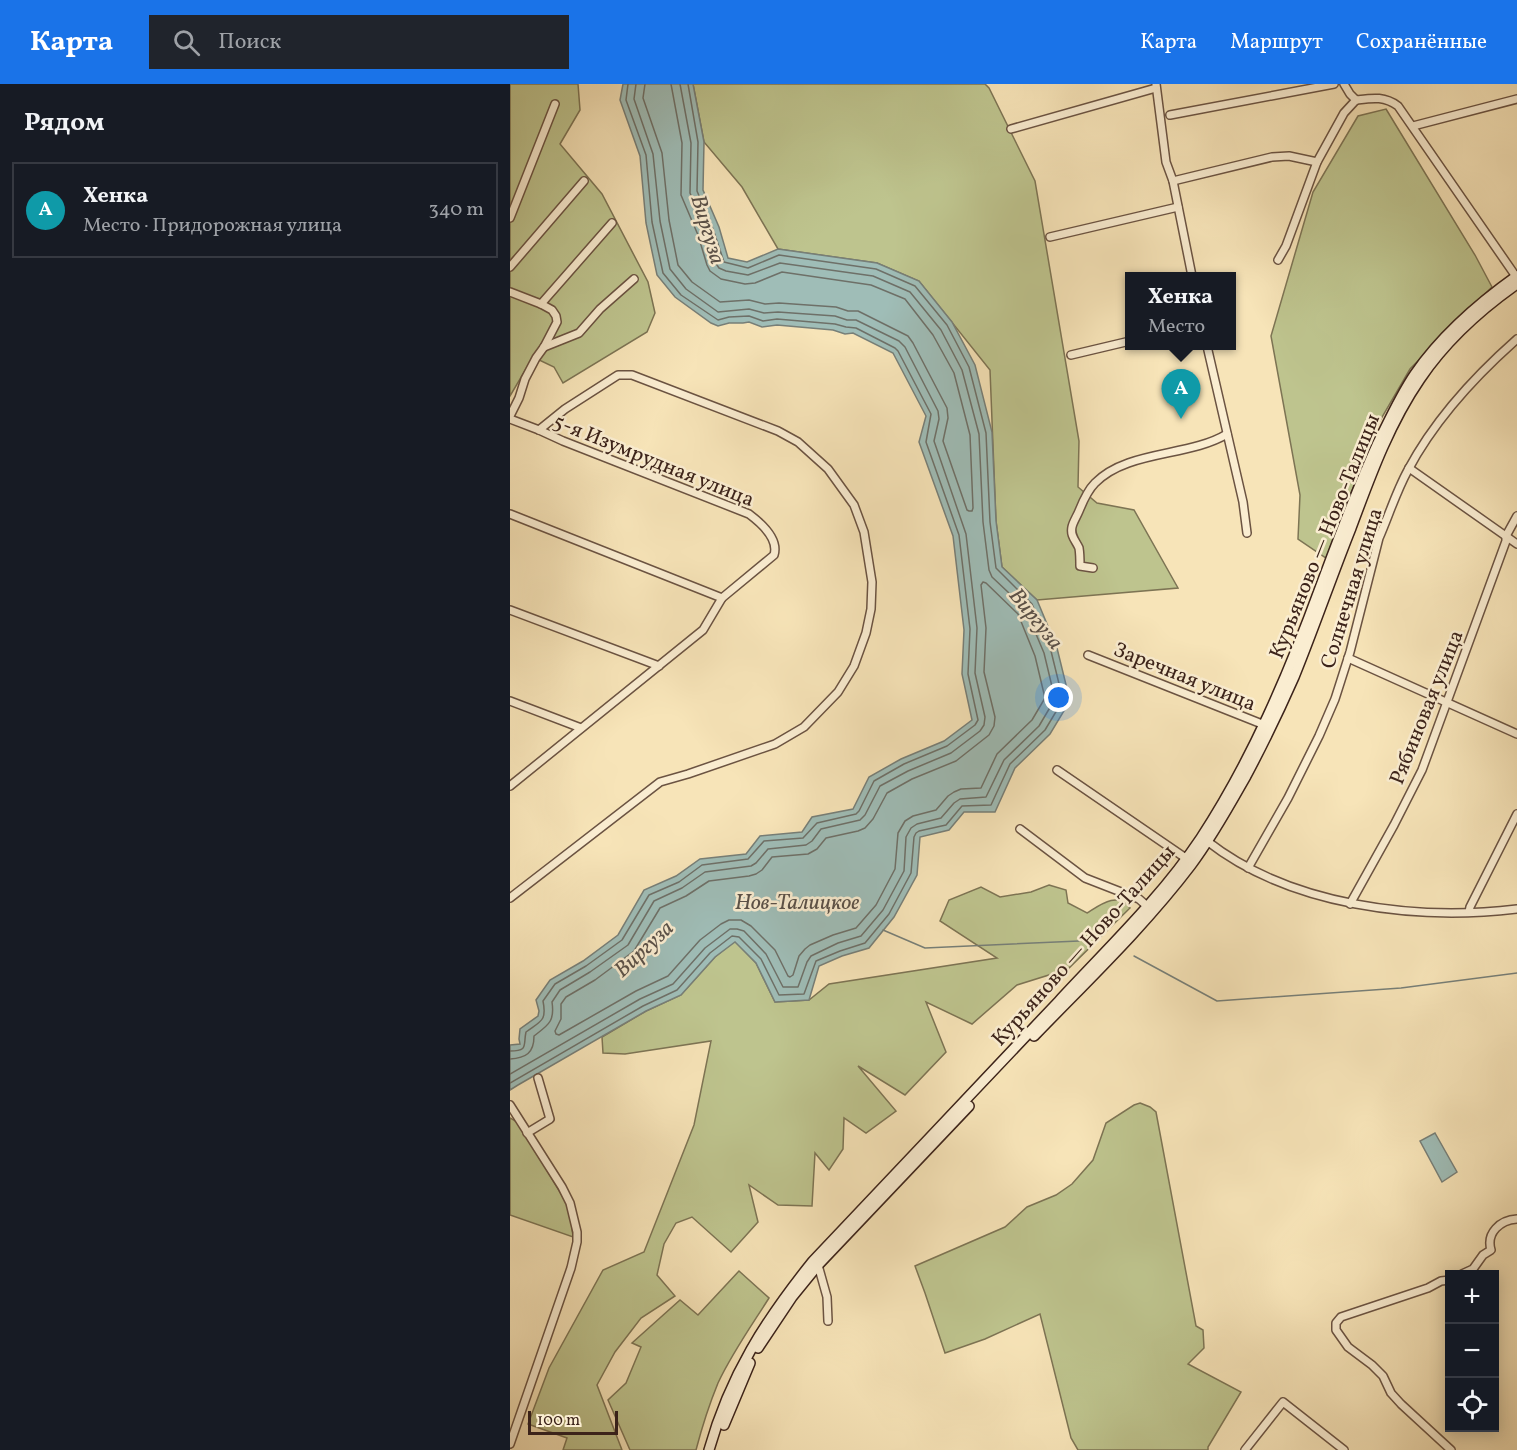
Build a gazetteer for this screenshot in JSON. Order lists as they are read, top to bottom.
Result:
{
  "streets": {
    "main road": ["Курьяново — Ново-Талицы"],
    "street": [
      "5-я Изумрудная улица",
      "Солнечная улица",
      "Заречная улица",
      "Рябиновая улица"
    ]
  },
  "crossings": [
    ["Курьяново — Ново-Талицы", "Заречная улица"]
  ],
  "water": ["Виргуза", "Нов-Талицкое"],
  "scale_bar": "100 m",
  "page": {
    "header": "Карта",
    "search": "Поиск",
    "nav": ["Карта", "Маршрут", "Сохранённые"],
    "heading": "Рядом",
    "list": [
      {
        "mark": "A",
        "name": "Хенка",
        "note": "Место · Придорожная улица",
        "value": "340 m"
      }
    ],
    "popup": ["Хенка", "Место"],
    "pins": "A",
    "map_buttons": ["+", "−"],
    "scale": "100 m"
  }
}
